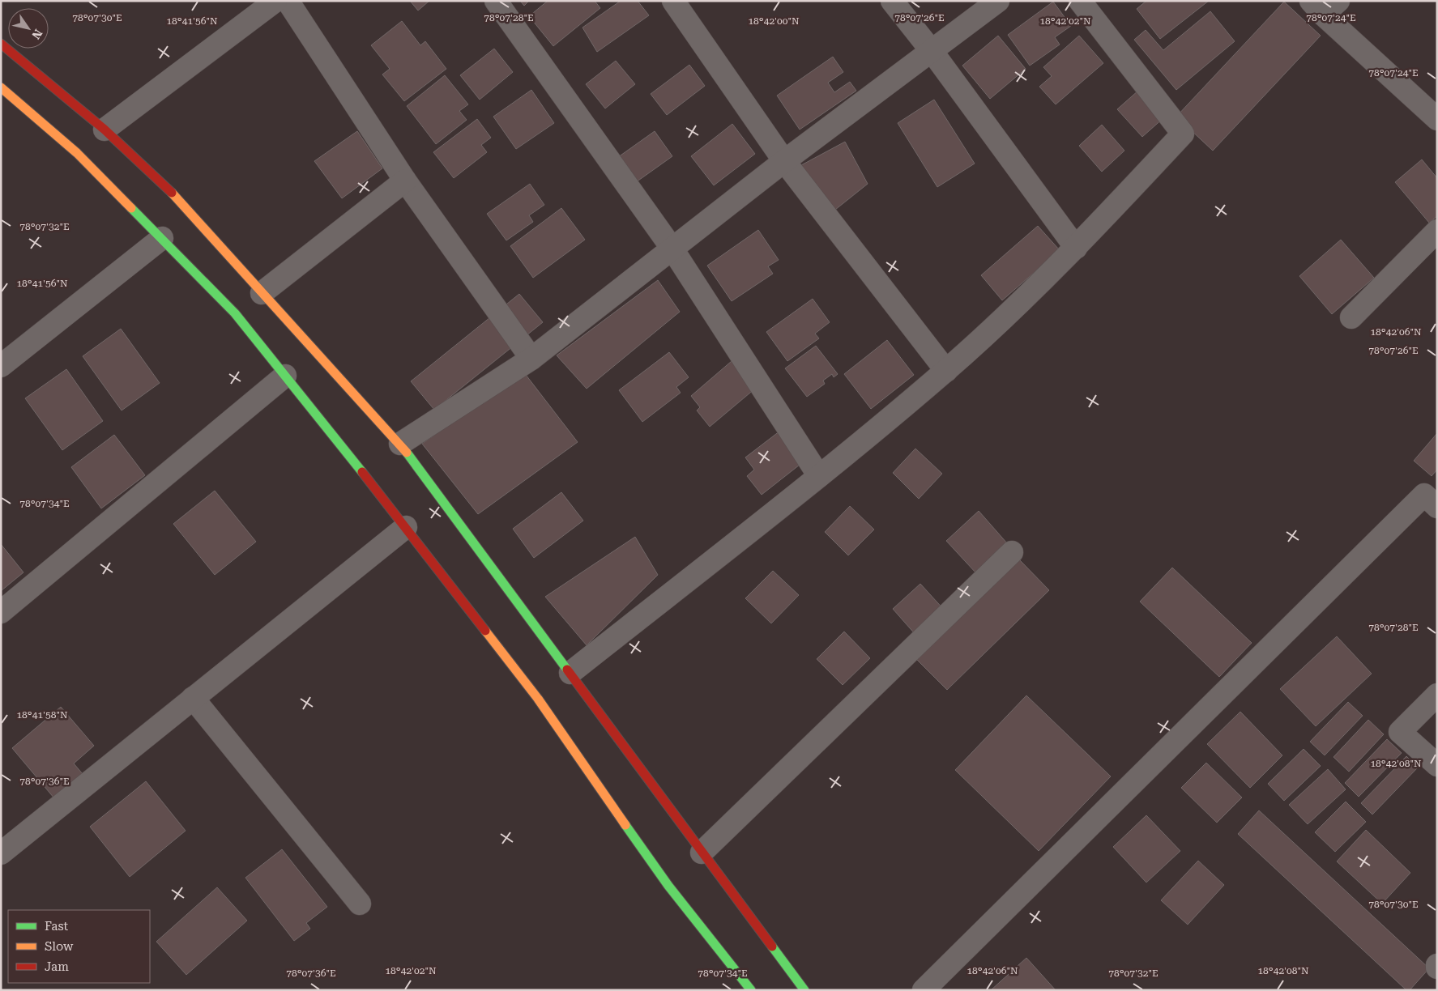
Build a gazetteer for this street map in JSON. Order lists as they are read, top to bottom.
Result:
{
  "legend": ["Fast", "Slow", "Jam"],
  "north": "bottom right",
  "coordinates": [
    "78°07'30\"E",
    "78°07'28\"E",
    "78°07'26\"E",
    "78°07'24\"E",
    "18°41'56\"N",
    "18°42'00\"N",
    "18°42'02\"N",
    "78°07'32\"E",
    "18°42'06\"N",
    "78°07'34\"E",
    "18°41'58\"N",
    "18°42'08\"N",
    "78°07'36\"E"
  ]
}
